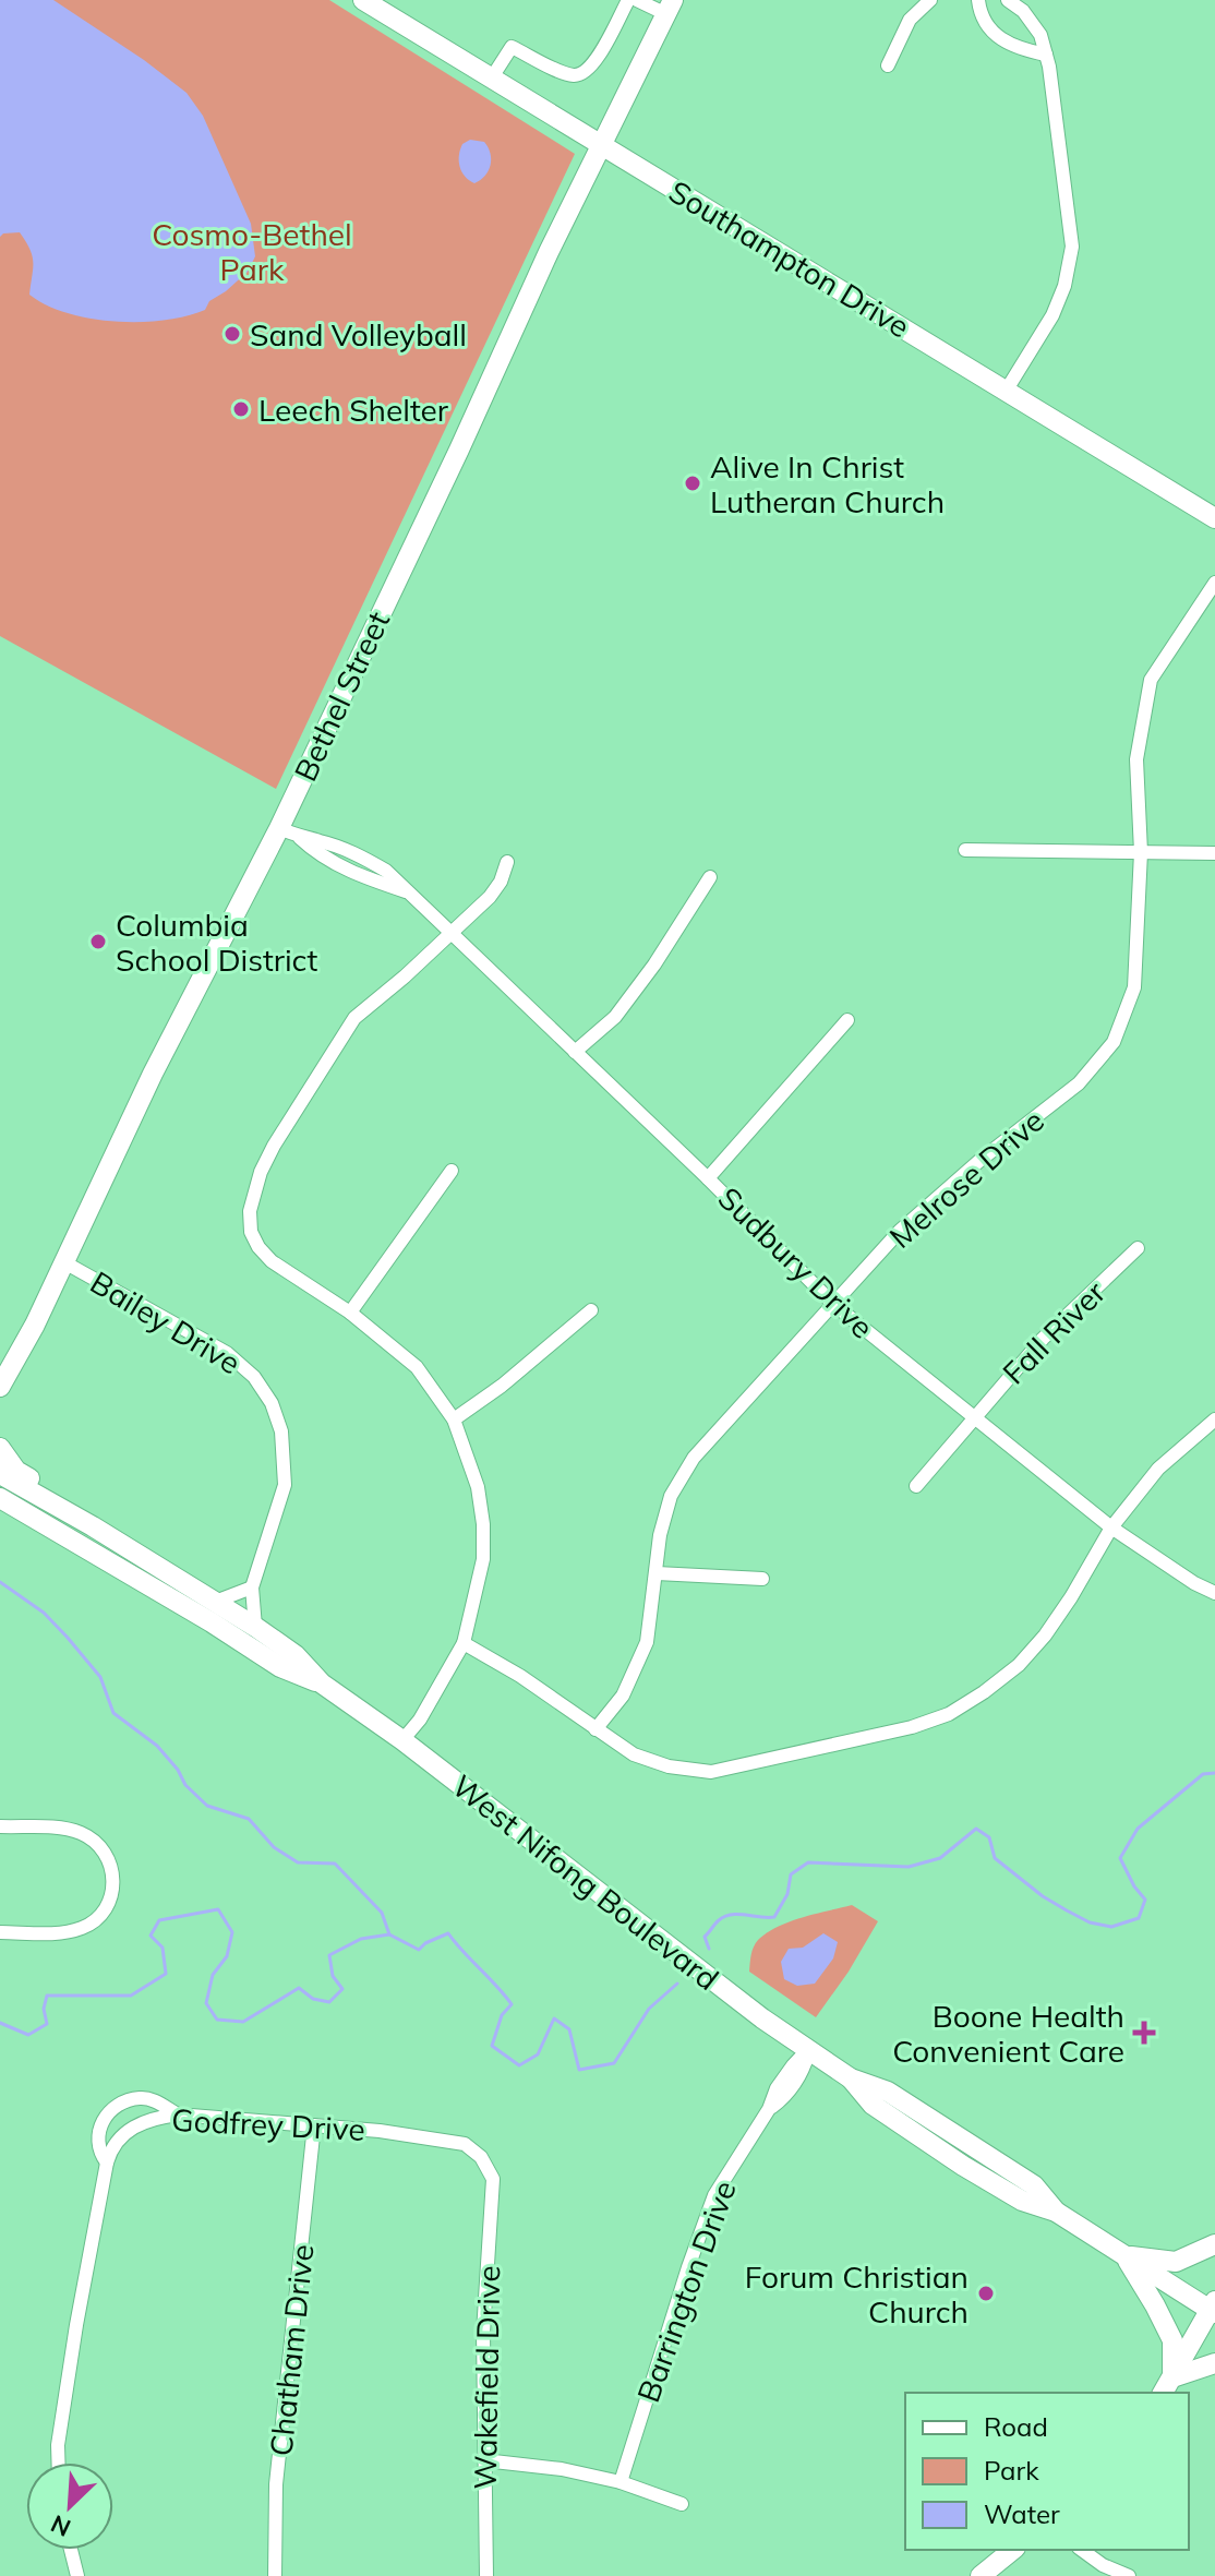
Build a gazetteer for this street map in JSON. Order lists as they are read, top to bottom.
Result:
{
  "streets": {
    "street": [
      "Southampton Drive",
      "Bethel Street",
      "Melrose Drive",
      "Sudbury Drive",
      "Bailey Drive",
      "Fall River",
      "West Nifong Boulevard",
      "Godfrey Drive",
      "Barrington Drive",
      "Chatham Drive",
      "Wakefield Drive"
    ]
  },
  "crossings": [
    ["Southampton Drive", "Bethel Street"],
    ["Bethel Street", "Sudbury Drive"],
    ["Bethel Street", "Bailey Drive"],
    ["Melrose Drive", "Sudbury Drive"],
    ["Sudbury Drive", "Fall River"],
    ["Bailey Drive", "West Nifong Boulevard"],
    ["West Nifong Boulevard", "Barrington Drive"],
    ["Godfrey Drive", "Chatham Drive"],
    ["Godfrey Drive", "Wakefield Drive"]
  ],
  "parks": ["Cosmo-Bethel Park"],
  "places": {
    "other": [
      "Sand Volleyball",
      "Leech Shelter",
      "Alive In Christ Lutheran Church",
      "Columbia School District",
      "Forum Christian Church"
    ],
    "health": ["Boone Health Convenient Care"]
  },
  "legend": ["Road", "Park", "Water"],
  "north": "bottom left"
}
